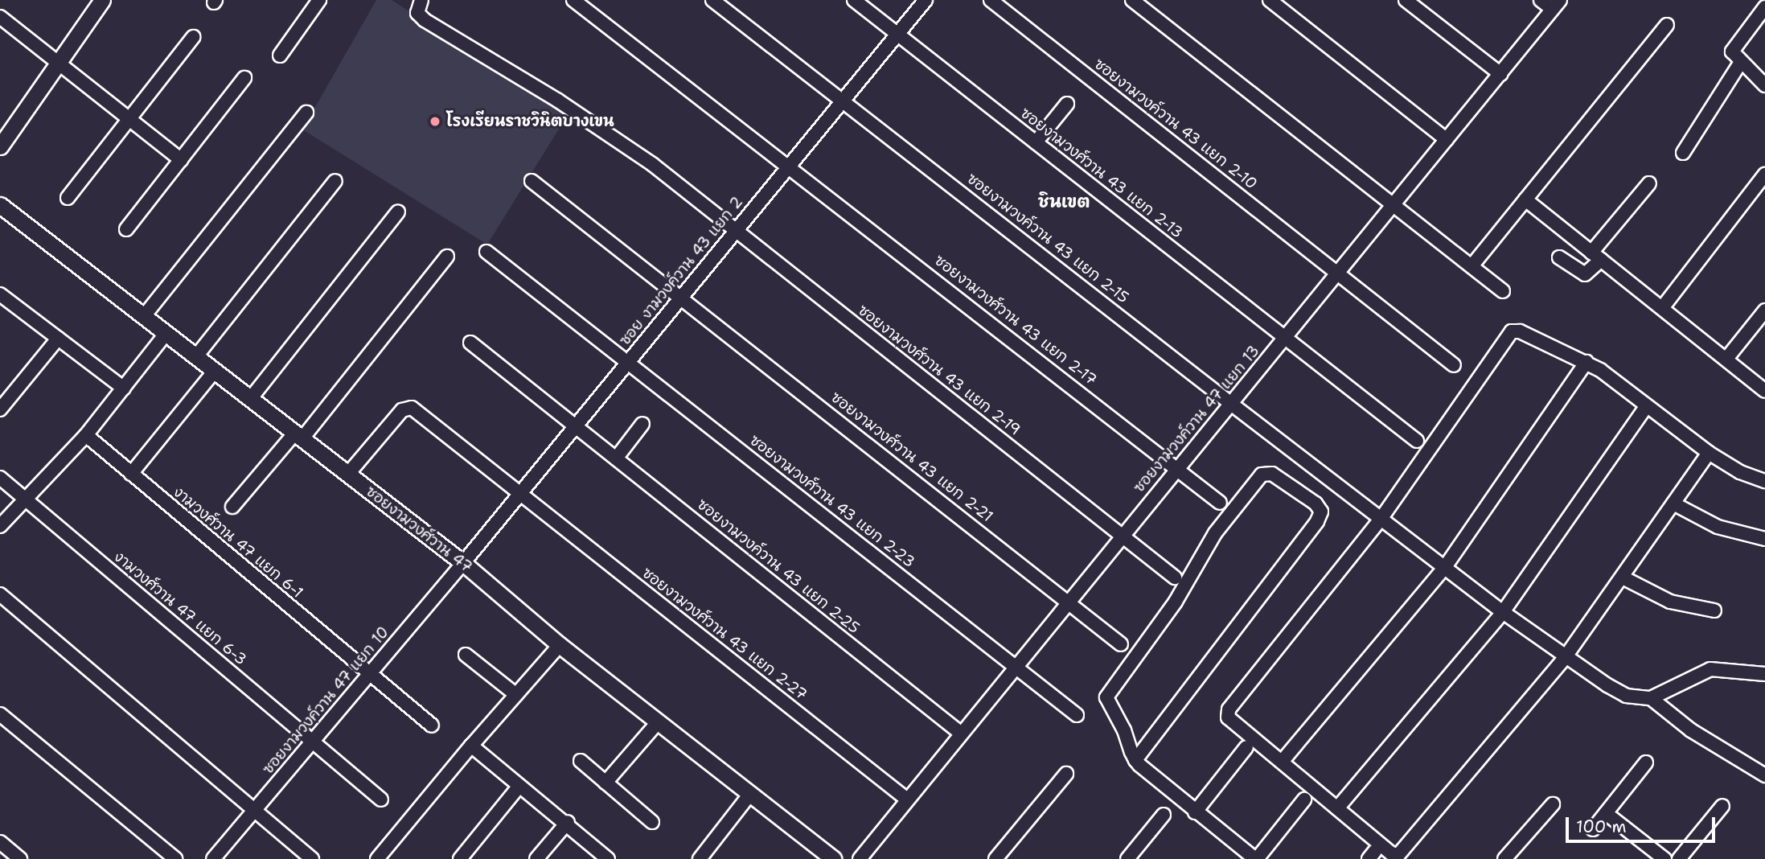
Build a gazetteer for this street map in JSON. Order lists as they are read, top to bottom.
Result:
{
  "streets": {
    "street": [
      "ซอยงามวงค์วาน 43 แยก 2-10",
      "ซอยงามวงศ์วาน 43 แยก 2-13",
      "ซอยงามวงค์วาน 43 แยก 2-15",
      "ซอย งามวงค์วาน 43 แยก 2",
      "ซอยงามวงศ์วาน 43 แยก 2-17",
      "ซอยงามวงศ์วาน 43 แยก 2-19",
      "ซอยงามวงค์วาน 47 แยก 13",
      "ซอยงามวงศ์วาน 43 แยก 2-21",
      "ซอยงามวงศ์วาน 43 แยก 2-23",
      "ซอยงามวงศ์วาน 47",
      "งามวงศ์วาน 47 แยก 6-1",
      "ซอยงามวงค์วาน 43 แยก 2-25",
      "งามวงศ์วาน 47 แยก 6-3",
      "ซอยงามวงศ์วาน 43 แยก 2-27",
      "ซอยงามวงค์วาน 47 แยก 10"
    ]
  },
  "crossings": [
    ["ซอยงามวงค์วาน 43 แยก 2-10", "ซอยงามวงค์วาน 47 แยก 13"],
    ["ซอยงามวงศ์วาน 43 แยก 2-13", "ซอย งามวงค์วาน 43 แยก 2"],
    ["ซอยงามวงศ์วาน 43 แยก 2-13", "ซอยงามวงค์วาน 47 แยก 13"],
    ["ซอยงามวงค์วาน 43 แยก 2-15", "ซอย งามวงค์วาน 43 แยก 2"],
    ["ซอยงามวงค์วาน 43 แยก 2-15", "ซอยงามวงค์วาน 47 แยก 13"],
    ["ซอย งามวงค์วาน 43 แยก 2", "ซอยงามวงศ์วาน 43 แยก 2-17"],
    ["ซอย งามวงค์วาน 43 แยก 2", "ซอยงามวงศ์วาน 43 แยก 2-19"],
    ["ซอย งามวงค์วาน 43 แยก 2", "ซอยงามวงศ์วาน 43 แยก 2-21"],
    ["ซอย งามวงค์วาน 43 แยก 2", "ซอยงามวงศ์วาน 43 แยก 2-23"],
    ["ซอย งามวงค์วาน 43 แยก 2", "ซอยงามวงศ์วาน 47"],
    ["ซอย งามวงค์วาน 43 แยก 2", "ซอยงามวงค์วาน 43 แยก 2-25"],
    ["ซอย งามวงค์วาน 43 แยก 2", "ซอยงามวงศ์วาน 43 แยก 2-27"],
    ["ซอย งามวงค์วาน 43 แยก 2", "ซอยงามวงค์วาน 47 แยก 10"],
    ["ซอยงามวงศ์วาน 43 แยก 2-17", "ซอยงามวงค์วาน 47 แยก 13"],
    ["ซอยงามวงศ์วาน 43 แยก 2-19", "ซอยงามวงค์วาน 47 แยก 13"],
    ["ซอยงามวงค์วาน 47 แยก 13", "ซอยงามวงศ์วาน 43 แยก 2-21"],
    ["ซอยงามวงค์วาน 47 แยก 13", "ซอยงามวงศ์วาน 43 แยก 2-23"],
    ["ซอยงามวงค์วาน 47 แยก 13", "ซอยงามวงค์วาน 43 แยก 2-25"],
    ["ซอยงามวงค์วาน 47 แยก 13", "ซอยงามวงศ์วาน 43 แยก 2-27"],
    ["ซอยงามวงศ์วาน 47", "ซอยงามวงศ์วาน 43 แยก 2-27"],
    ["ซอยงามวงศ์วาน 47", "ซอยงามวงค์วาน 47 แยก 10"],
    ["งามวงศ์วาน 47 แยก 6-1", "ซอยงามวงค์วาน 47 แยก 10"],
    ["งามวงศ์วาน 47 แยก 6-3", "ซอยงามวงค์วาน 47 แยก 10"]
  ],
  "districts": ["ชินเขต"],
  "places": ["โรงเรียนราชวินิตบางเขน"],
  "scale_bar": "100 m"
}
